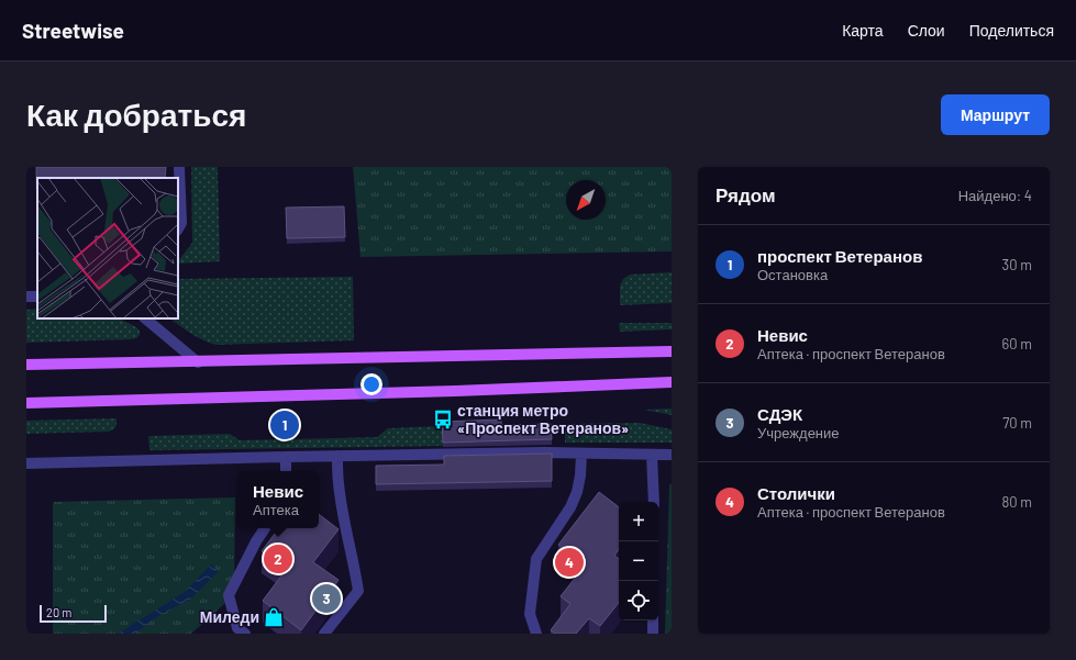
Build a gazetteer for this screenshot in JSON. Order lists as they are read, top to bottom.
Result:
{
  "places": {
    "bus stop": ["станция метро «Проспект Ветеранов»"],
    "shop": ["Миледи"]
  },
  "scale_bar": "20 m",
  "north": "bottom left",
  "page": {
    "header": "Streetwise",
    "nav": ["Карта", "Слои", "Поделиться"],
    "buttons": "Маршрут",
    "title": "Как добраться",
    "heading": ["Рядом", "Найдено: 4"],
    "list": [
      {
        "mark": "1",
        "name": "проспект Ветеранов",
        "note": "Остановка",
        "value": "30 m"
      },
      {
        "mark": "2",
        "name": "Невис",
        "note": "Аптека · проспект Ветеранов",
        "value": "60 m"
      },
      {
        "mark": "3",
        "name": "СДЭК",
        "note": "Учреждение",
        "value": "70 m"
      },
      {
        "mark": "4",
        "name": "Столички",
        "note": "Аптека · проспект Ветеранов",
        "value": "80 m"
      }
    ],
    "pins": [
      "1",
      "2",
      "4",
      "3"
    ],
    "popup": ["Невис", "Аптека"],
    "map_buttons": ["+", "−"],
    "scale": "20 m"
  }
}
